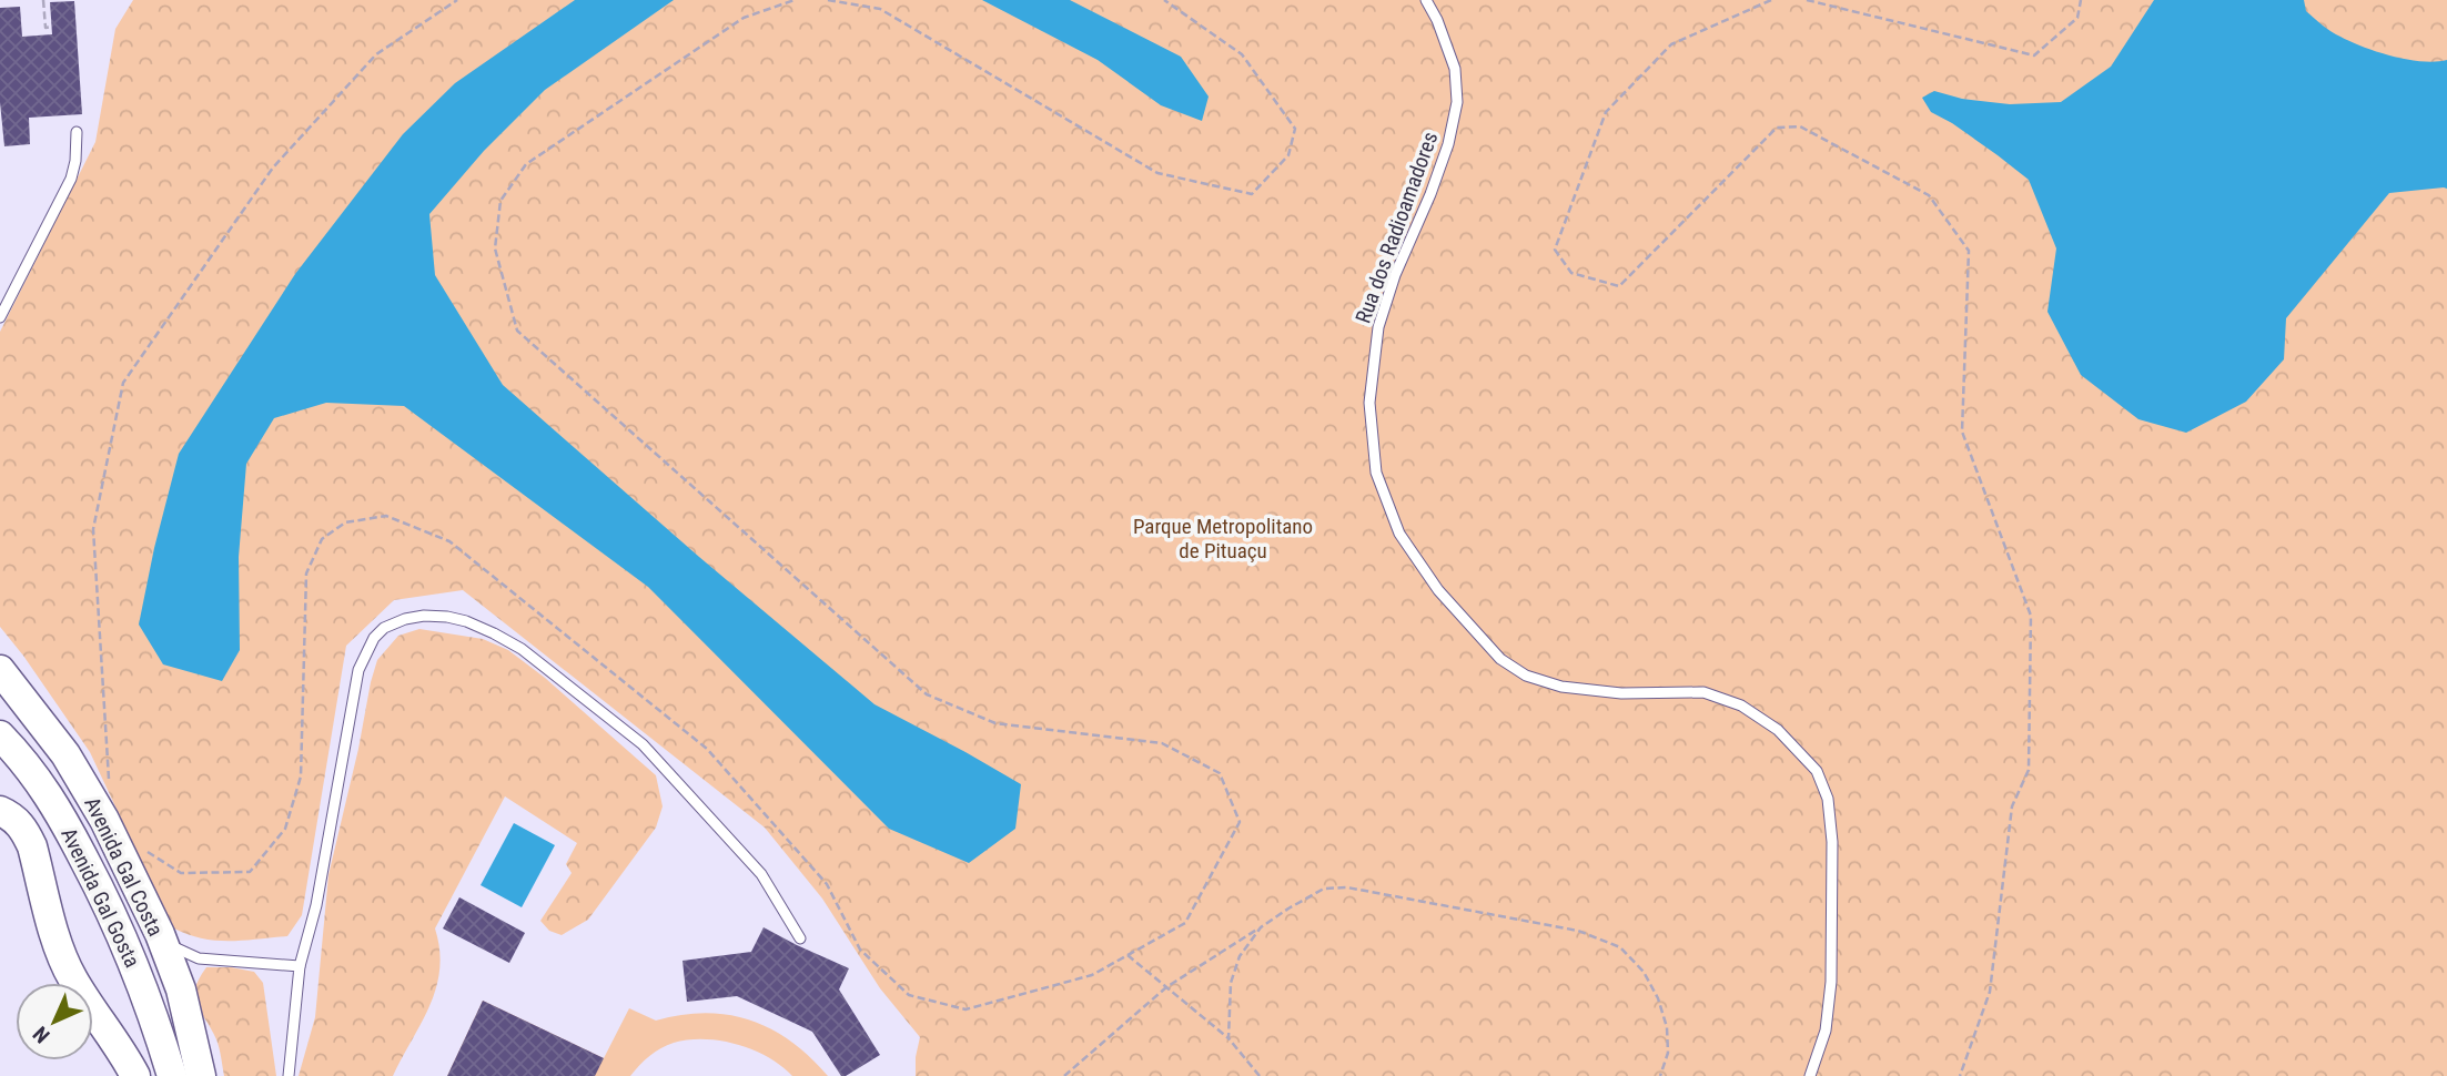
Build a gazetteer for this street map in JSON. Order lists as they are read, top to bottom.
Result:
{
  "streets": {
    "main road": ["Avenida Gal Costa", "Avenida Gal Gosta"],
    "lane": ["Rua dos Radioamadores"]
  },
  "parks": ["Parque Metropolitano de Pituaçu"],
  "north": "bottom left"
}
